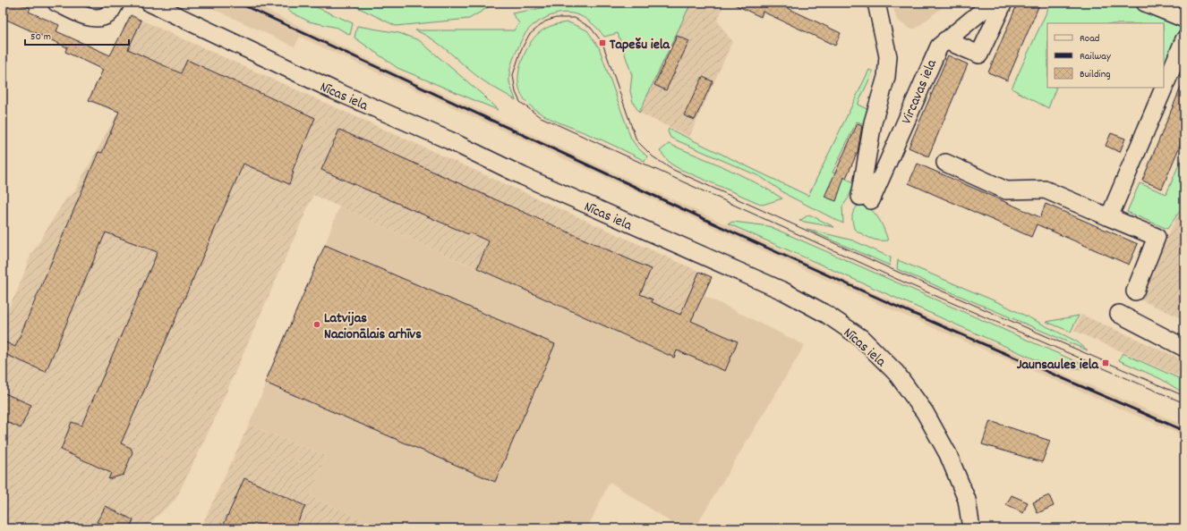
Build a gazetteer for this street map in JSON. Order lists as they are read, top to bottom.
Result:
{
  "streets": {
    "street": ["Vircavas iela", "Nīcas iela"]
  },
  "places": {
    "transit": ["Tapešu iela", "Jaunsaules iela"],
    "other": ["Latvijas Nacionālais arhīvs"]
  },
  "legend": ["Road", "Railway", "Building"],
  "scale_bar": "50 m"
}
